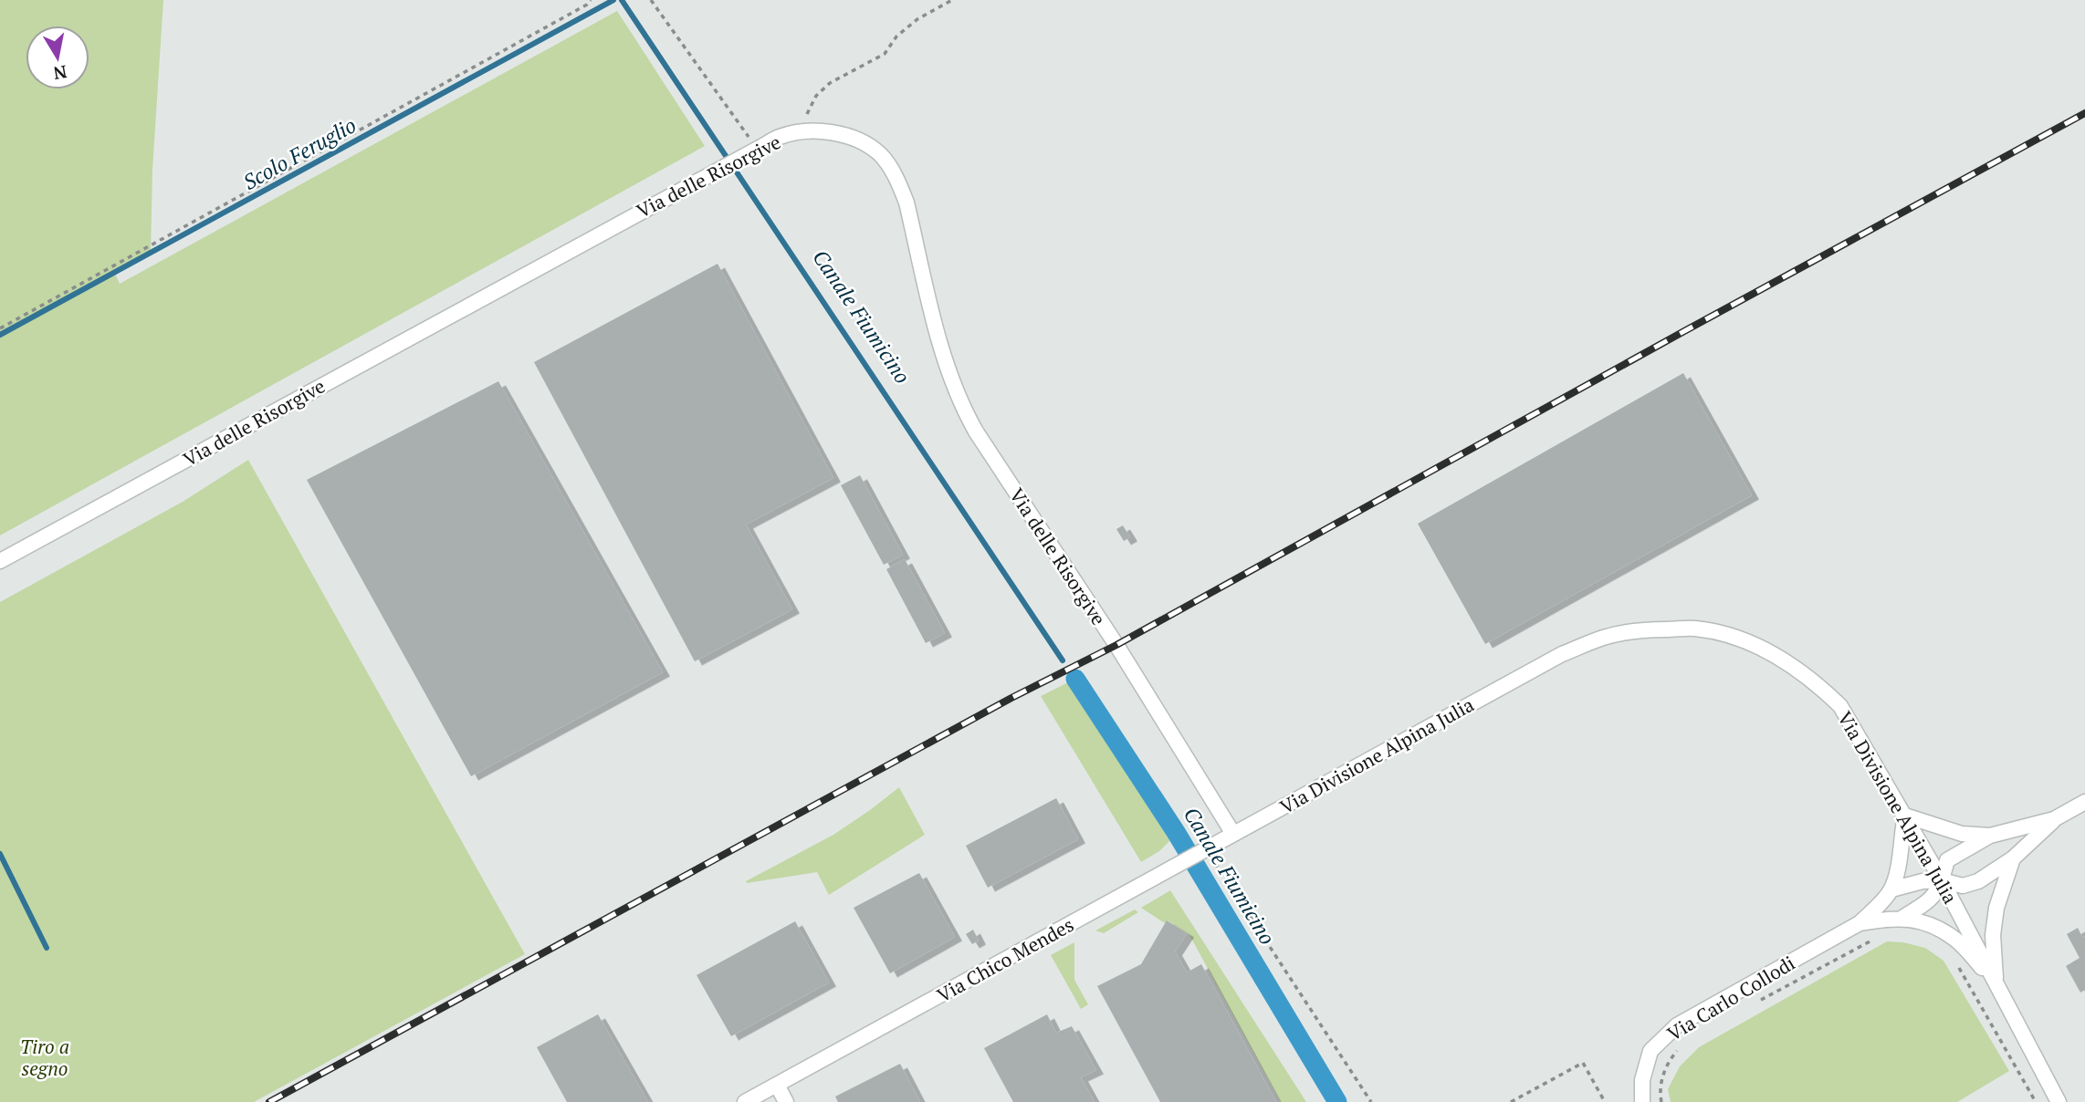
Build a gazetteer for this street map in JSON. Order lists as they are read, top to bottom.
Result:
{
  "streets": {
    "street": [
      "Via delle Risorgive",
      "Via Divisione Alpina Julia",
      "Via Chico Mendes",
      "Via Carlo Collodi"
    ]
  },
  "crossings": [
    ["Via delle Risorgive", "Via Divisione Alpina Julia"],
    ["Via delle Risorgive", "Via Chico Mendes"],
    ["Via Divisione Alpina Julia", "Via Chico Mendes"],
    ["Via Divisione Alpina Julia", "Via Carlo Collodi"]
  ],
  "water": ["Scolo Feruglio", "Canale Fiumicino"],
  "parks": ["Tiro a segno"],
  "north": "bottom"
}
